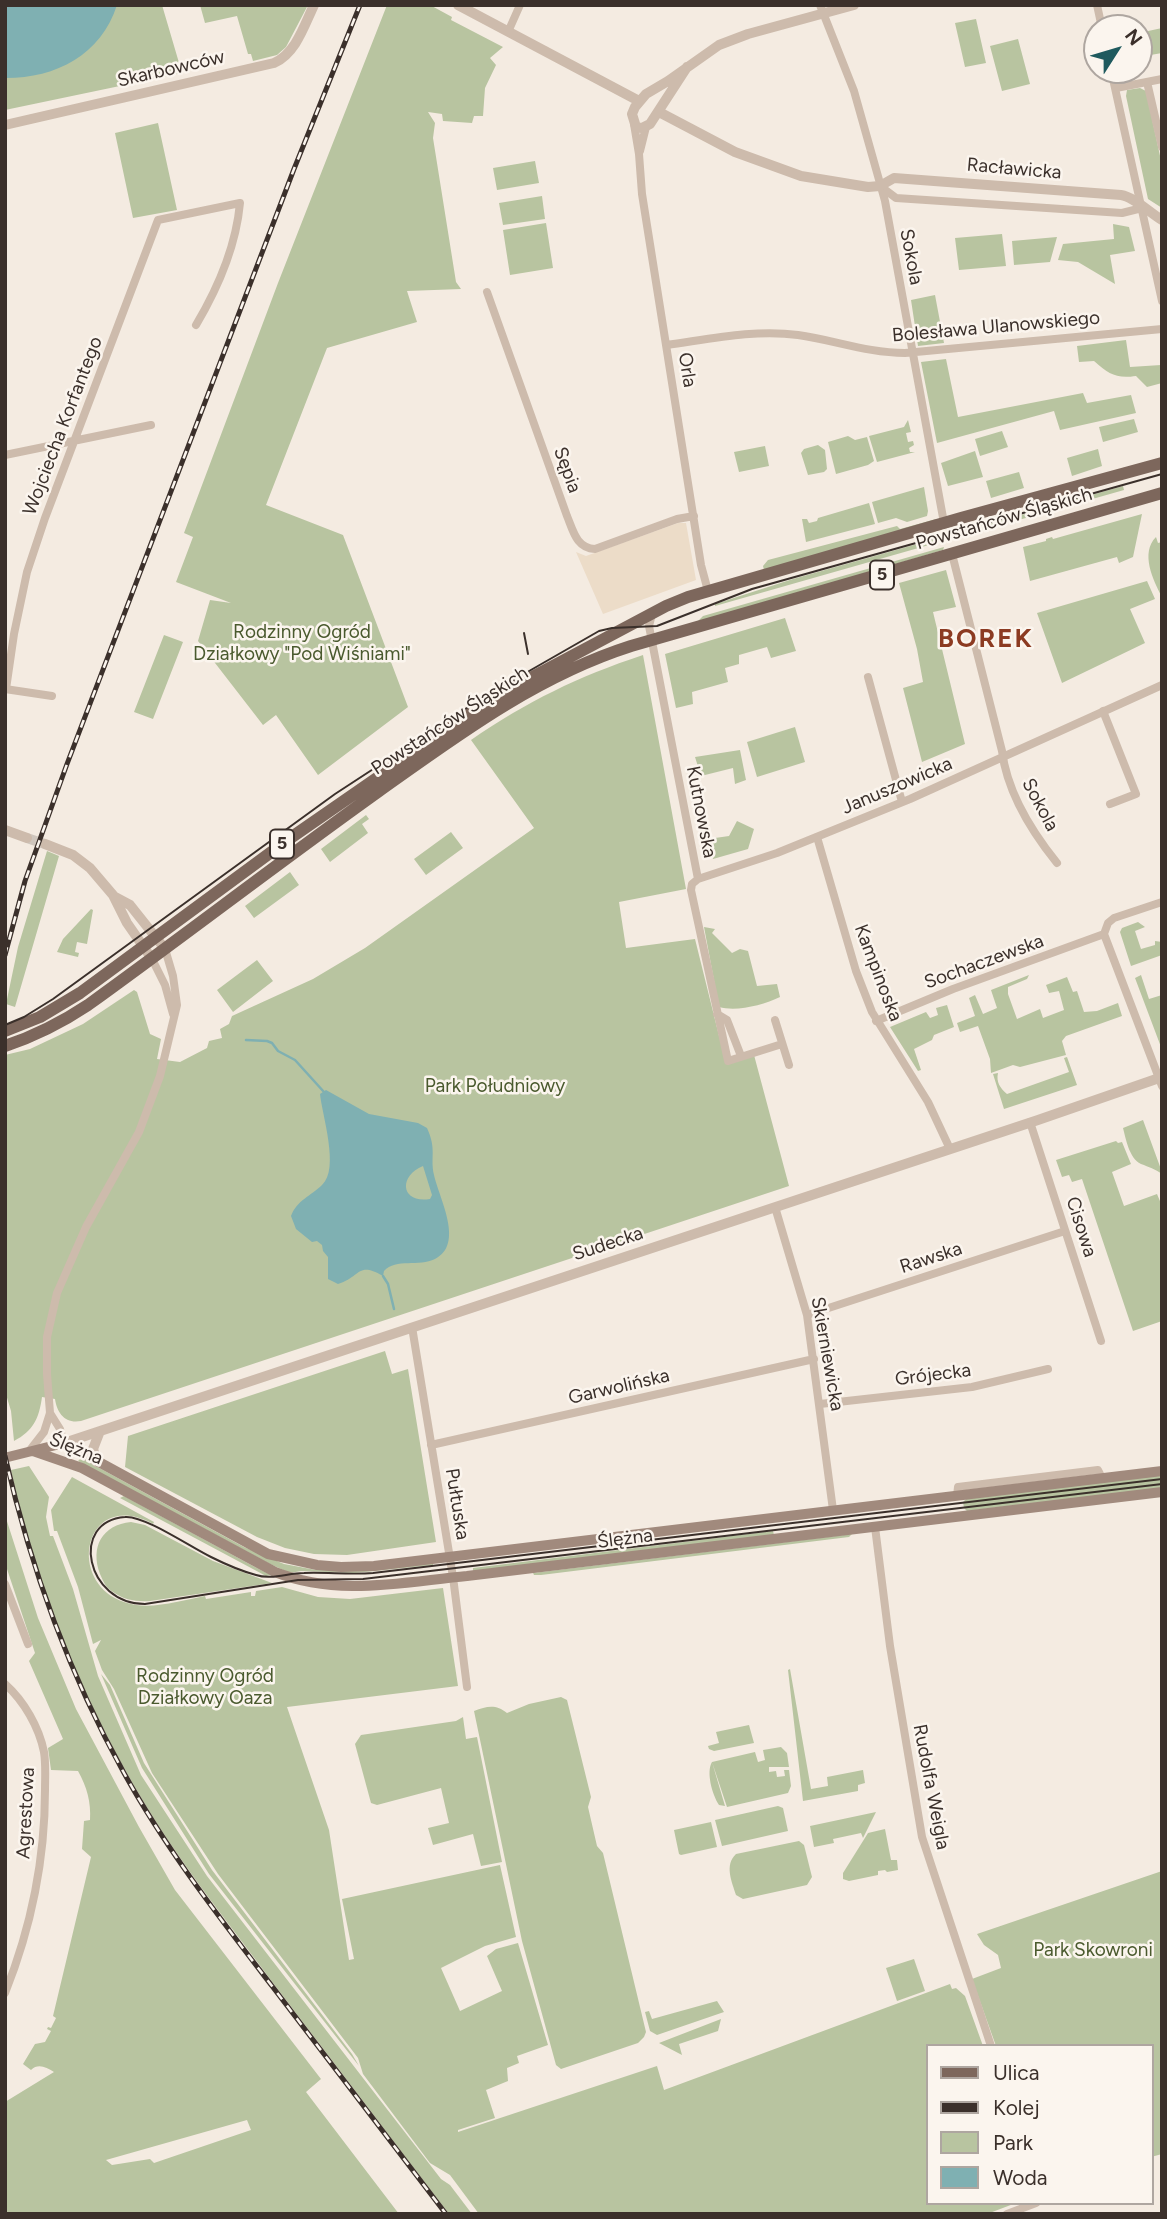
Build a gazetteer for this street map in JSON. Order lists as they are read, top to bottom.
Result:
{
  "streets": {
    "main road": ["Powstańców Śląskich", "5", "Ślężna"],
    "street": [
      "Skarbowców",
      "Racławicka",
      "Sokola",
      "Bolesława Ulanowskiego",
      "Orla",
      "Wojciecha Korfantego",
      "Sępia",
      "Januszowicka",
      "Kutnowska",
      "Sochaczewska",
      "Kampinoska",
      "Cisowa",
      "Sudecka",
      "Rawska",
      "Skierniewicka",
      "Grójecka",
      "Garwolińska",
      "Pułtuska",
      "Rudolfa Weigla",
      "Agrestowa"
    ]
  },
  "crossings": [
    ["Racławicka", "Sokola"],
    ["Sokola", "Bolesława Ulanowskiego"],
    ["Sokola", "Powstańców Śląskich"],
    ["Sokola", "Januszowicka"],
    ["Bolesława Ulanowskiego", "Orla"],
    ["Orla", "Sępia"],
    ["Orla", "Powstańców Śląskich"],
    ["Powstańców Śląskich", "Kutnowska"],
    ["Januszowicka", "Kutnowska"],
    ["Januszowicka", "Kampinoska"],
    ["Sochaczewska", "Kampinoska"],
    ["Kampinoska", "Sudecka"],
    ["Cisowa", "Sudecka"],
    ["Cisowa", "Rawska"],
    ["Sudecka", "Skierniewicka"],
    ["Sudecka", "Ślężna"],
    ["Sudecka", "Pułtuska"],
    ["Rawska", "Skierniewicka"],
    ["Skierniewicka", "Grójecka"],
    ["Skierniewicka", "Garwolińska"],
    ["Skierniewicka", "Ślężna"],
    ["Garwolińska", "Pułtuska"],
    ["Ślężna", "Pułtuska"],
    ["Ślężna", "Rudolfa Weigla"]
  ],
  "districts": ["BOREK"],
  "parks": [
    "Rodzinny Ogród Działkowy \"Pod Wiśniami\"",
    "Park Południowy",
    "Rodzinny Ogród Działkowy Oaza",
    "Park Skowroni"
  ],
  "legend": [
    "Ulica",
    "Kolej",
    "Park",
    "Woda"
  ],
  "north": "top right"
}
